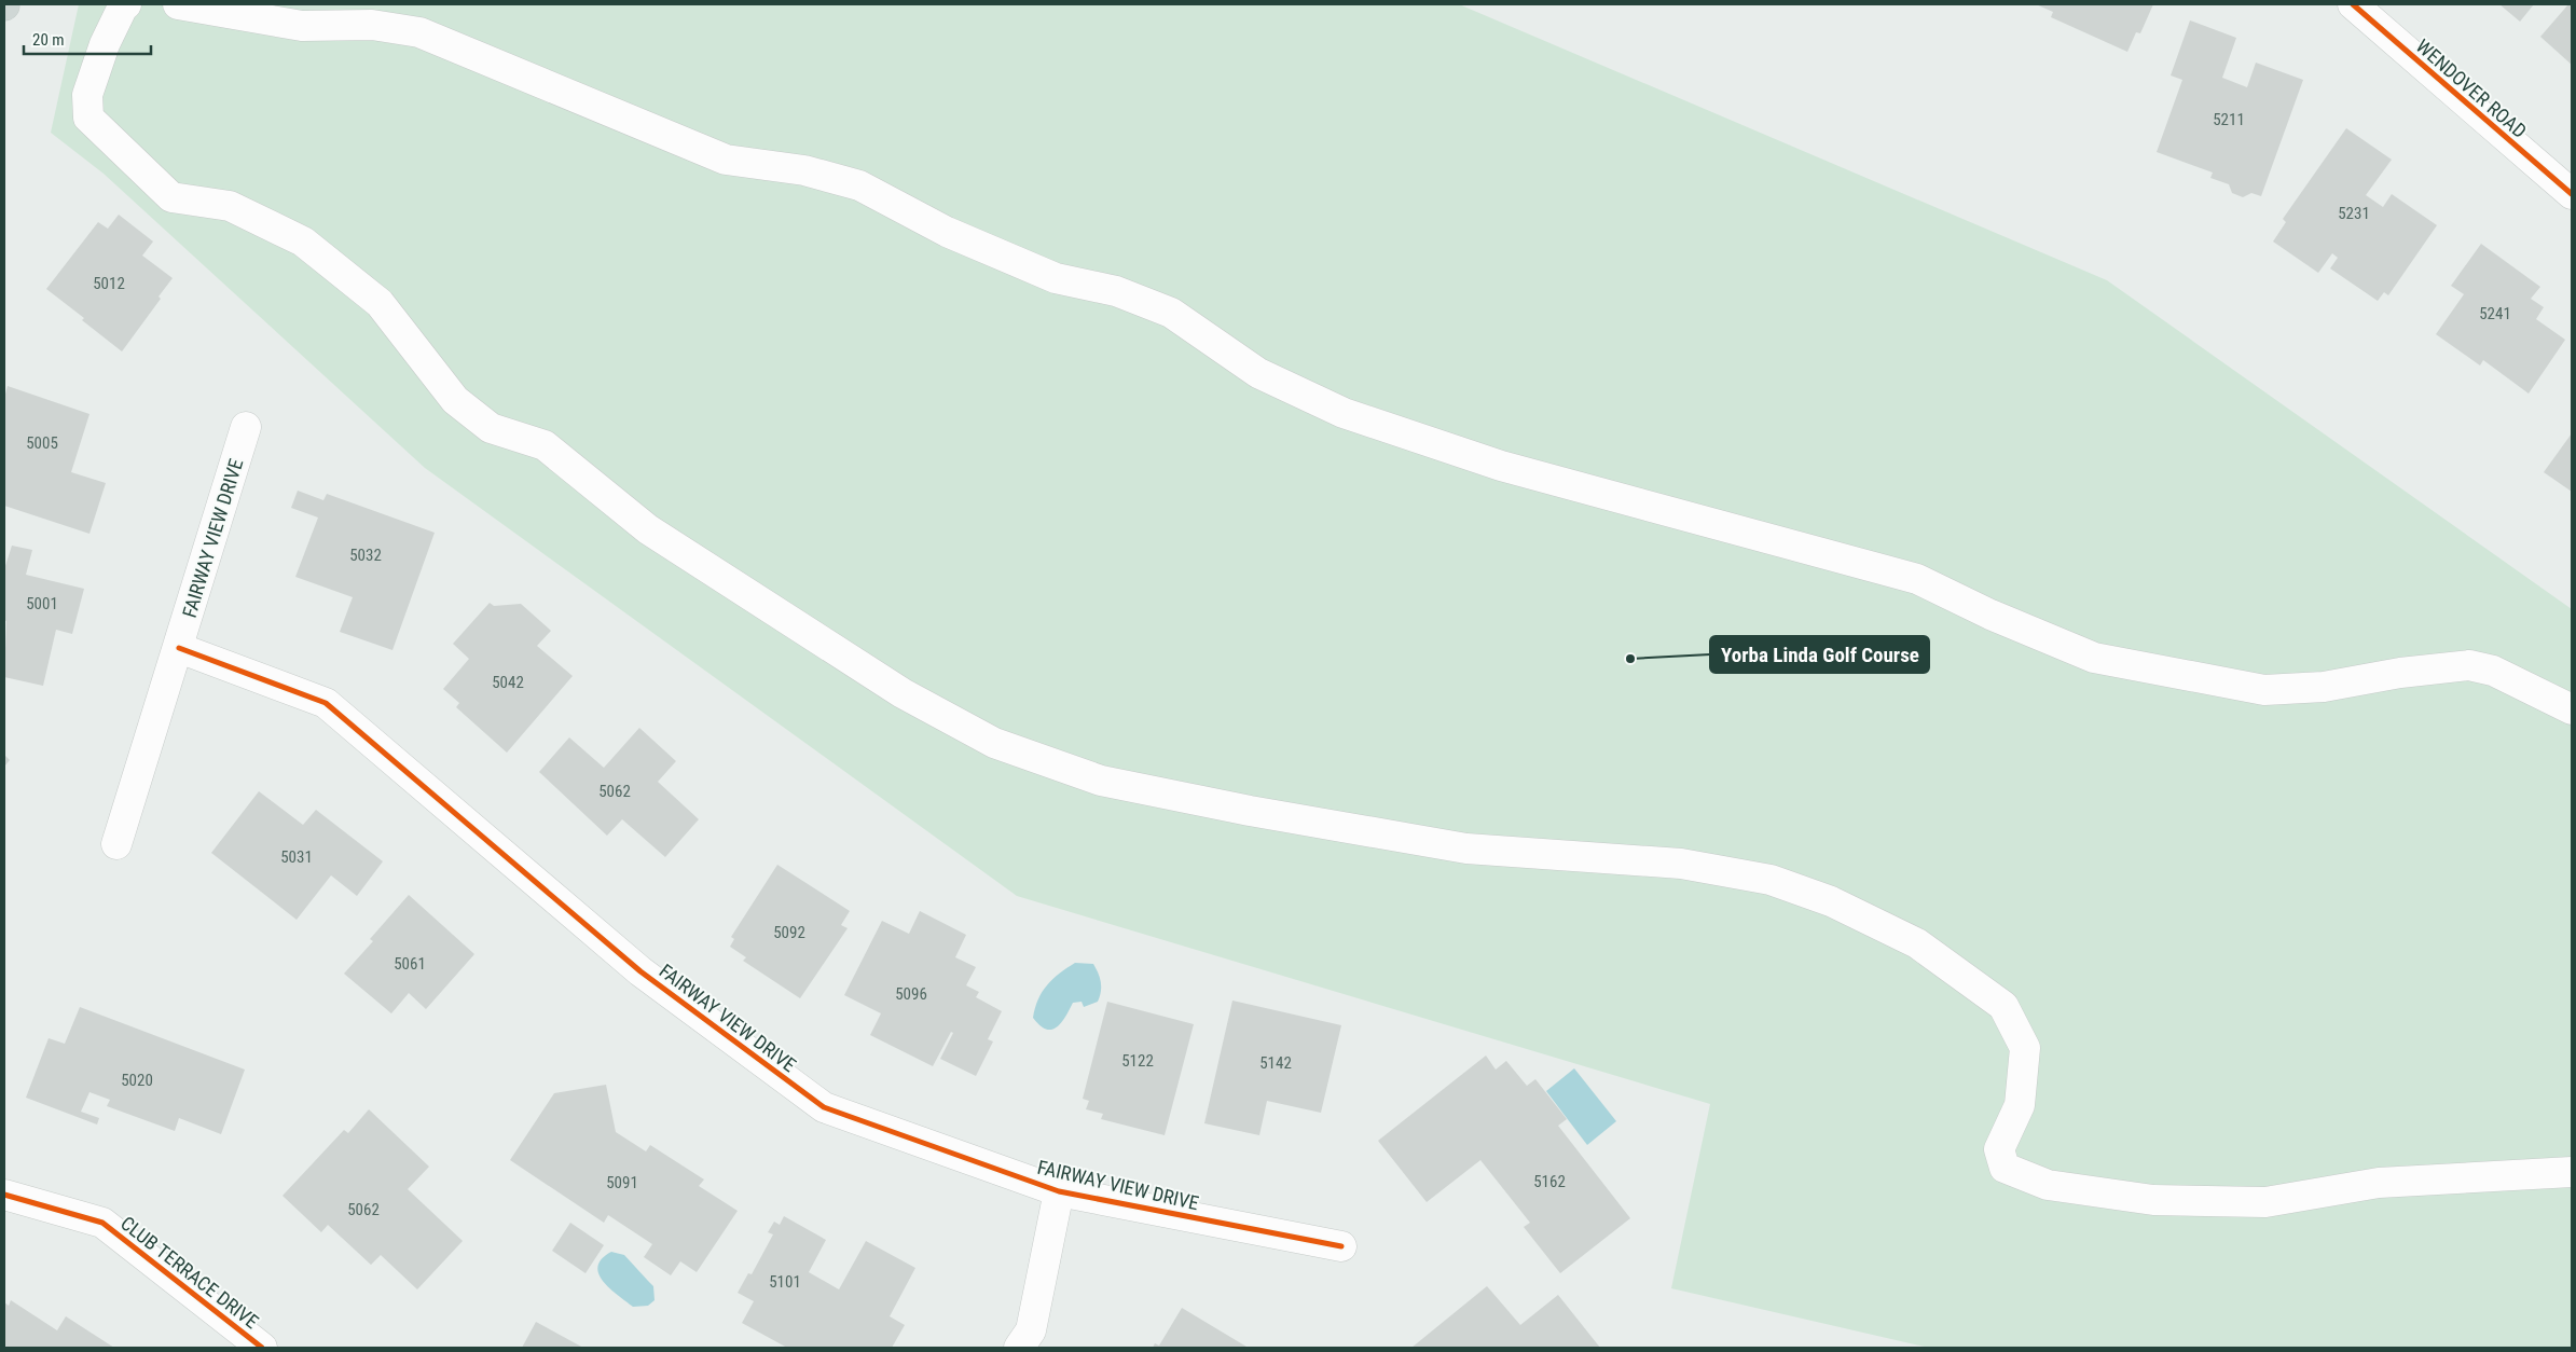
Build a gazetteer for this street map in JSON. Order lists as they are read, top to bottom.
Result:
{
  "streets": {
    "street": ["WENDOVER ROAD", "FAIRWAY VIEW DRIVE", "CLUB TERRACE DRIVE"]
  },
  "places": ["Yorba Linda Golf Course"],
  "house_numbers": [
    "5211",
    "5231",
    "5012",
    "5241",
    "5005",
    "5032",
    "5001",
    "5042",
    "5062",
    "5031",
    "5092",
    "5061",
    "5096",
    "5122",
    "5142",
    "5020",
    "5162",
    "5091",
    "5062",
    "5101"
  ],
  "scale_bar": "20 m"
}
